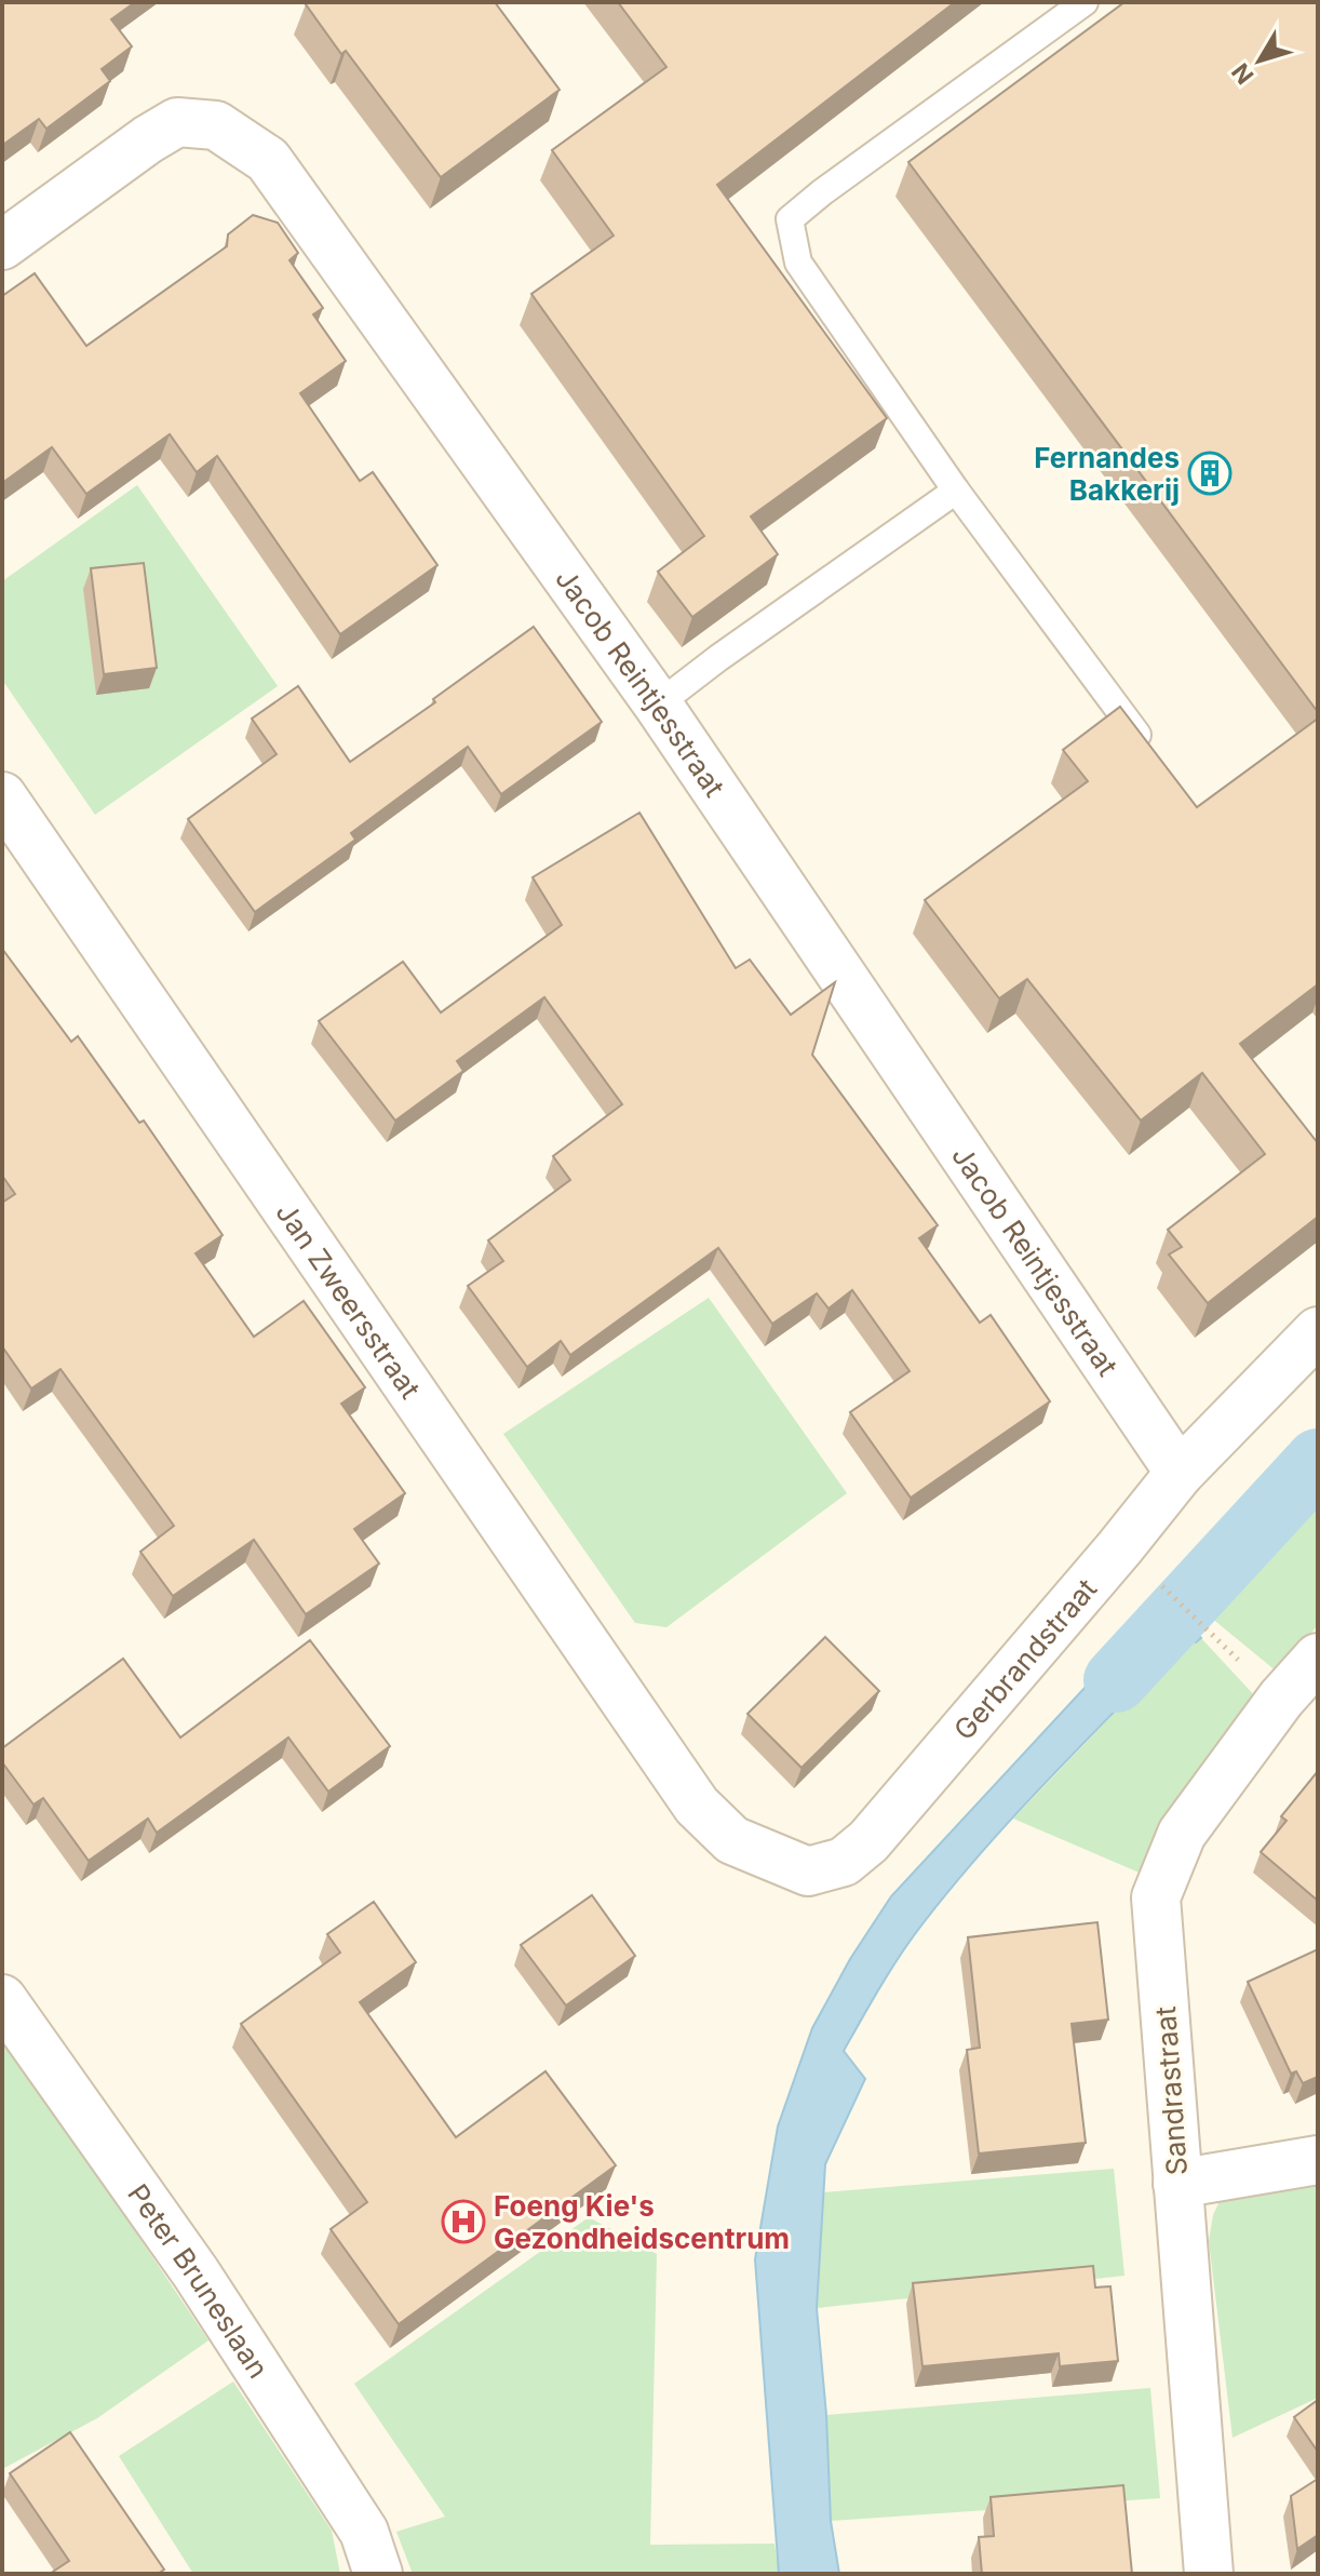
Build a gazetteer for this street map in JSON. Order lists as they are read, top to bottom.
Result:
{
  "streets": {
    "street": [
      "Jacob Reintjesstraat",
      "Jan Zweersstraat",
      "Gerbrandstraat",
      "Sandrastraat",
      "Peter Bruneslaan"
    ]
  },
  "crossings": [
    ["Jacob Reintjesstraat", "Gerbrandstraat"],
    ["Jan Zweersstraat", "Gerbrandstraat"]
  ],
  "places": {
    "building": ["Fernandes Bakkerij"],
    "hospital": ["Foeng Kie's Gezondheidscentrum"]
  },
  "north": "bottom left"
}
